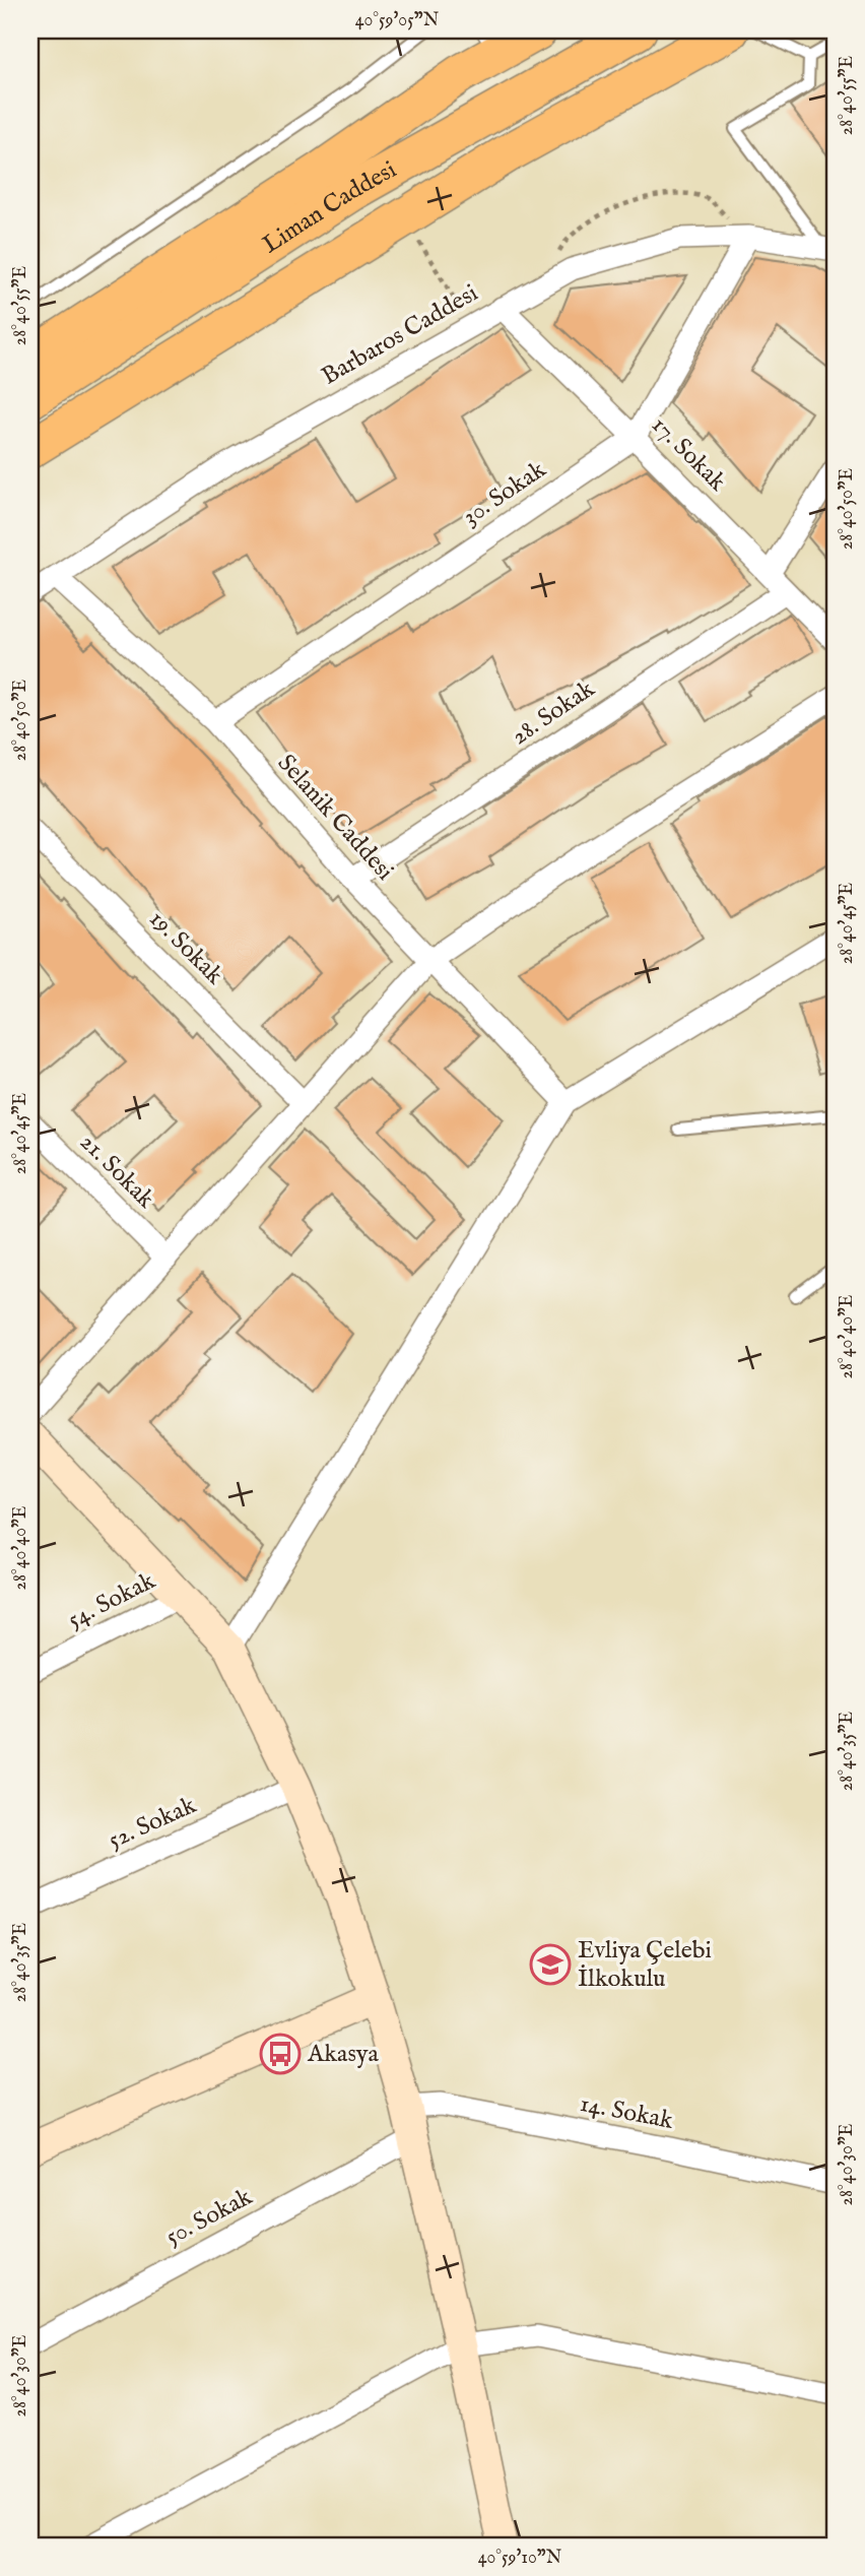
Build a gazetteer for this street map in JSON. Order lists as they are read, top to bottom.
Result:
{
  "streets": {
    "highway": ["Liman Caddesi"],
    "street": [
      "Barbaros Caddesi",
      "17. Sokak",
      "30. Sokak",
      "28. Sokak",
      "Selanik Caddesi",
      "19. Sokak",
      "21. Sokak",
      "54. Sokak",
      "52. Sokak",
      "14. Sokak",
      "50. Sokak"
    ]
  },
  "crossings": [
    ["Barbaros Caddesi", "17. Sokak"],
    ["Barbaros Caddesi", "30. Sokak"],
    ["Barbaros Caddesi", "Selanik Caddesi"],
    ["17. Sokak", "30. Sokak"],
    ["17. Sokak", "28. Sokak"],
    ["30. Sokak", "Selanik Caddesi"],
    ["28. Sokak", "Selanik Caddesi"]
  ],
  "places": {
    "school or university": ["Evliya Çelebi İlkokulu"],
    "bus stop": ["Akasya"]
  },
  "coordinates": [
    "40°59'05\"N",
    "28°40'55\"E",
    "28°40'50\"E",
    "28°40'45\"E",
    "28°40'40\"E",
    "28°40'35\"E",
    "28°40'30\"E",
    "40°59'10\"N"
  ]
}
